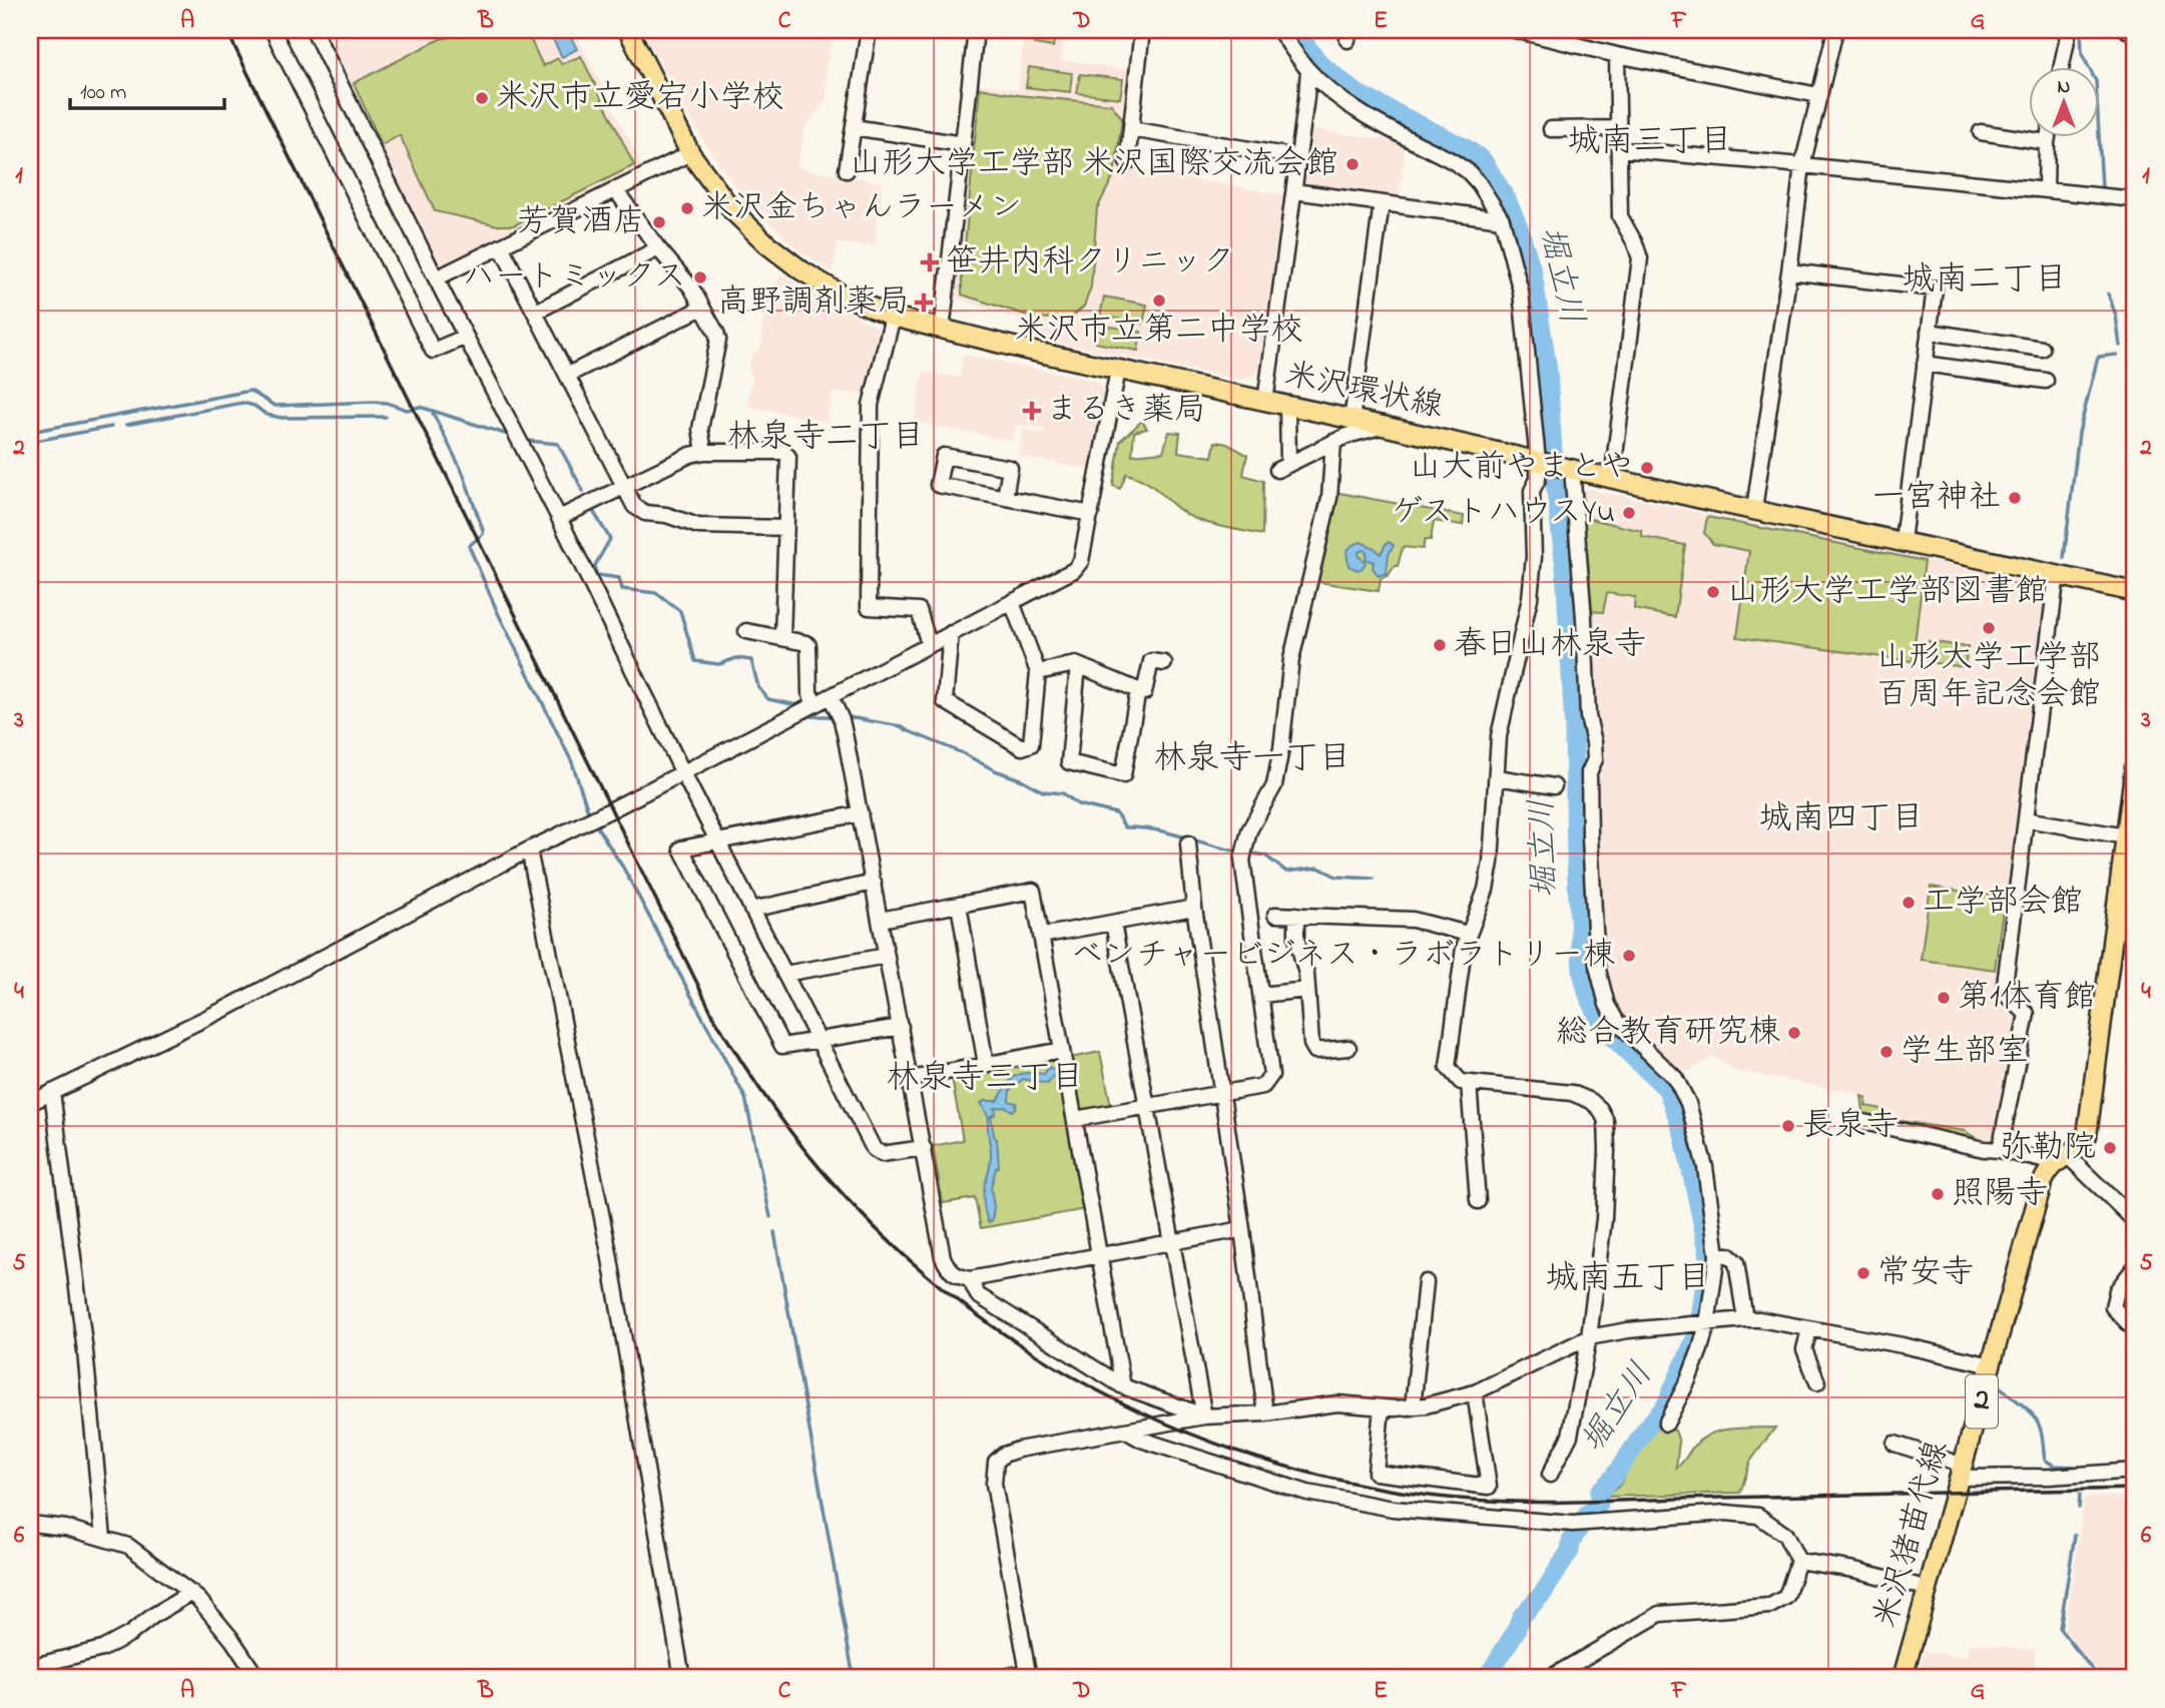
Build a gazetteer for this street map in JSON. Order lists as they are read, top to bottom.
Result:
{
  "streets": {
    "main road": ["米沢環状線", "2", "米沢猪苗代線"]
  },
  "districts": [
    "城南三丁目",
    "城南二丁目",
    "林泉寺二丁目",
    "林泉寺一丁目",
    "城南四丁目",
    "林泉寺三丁目",
    "城南五丁目"
  ],
  "water": ["堀立川"],
  "places": {
    "other": [
      "米沢市立愛宕小学校",
      "山形大学工学部 米沢国際交流会館",
      "米沢金ちゃんラーメン",
      "芳賀酒店",
      "ハートミックス",
      "米沢市立第二中学校",
      "山大前やまとや",
      "一宮神社",
      "ゲストハウスYu",
      "山形大学工学部図書館",
      "山形大学工学部 百周年記念会館",
      "春日山林泉寺",
      "工学部会館",
      "ベンチャービジネス・ラボラトリー棟",
      "第1体育館",
      "総合教育研究棟",
      "学生部室",
      "長泉寺",
      "弥勒院",
      "照陽寺",
      "常安寺"
    ],
    "health": ["笹井内科クリニック", "高野調剤薬局", "まるき薬局"]
  },
  "scale_bar": "100 m",
  "north": "top",
  "grid": {
    "columns": [
      "A",
      "B",
      "C",
      "D",
      "E",
      "F",
      "G"
    ],
    "rows": [
      "1",
      "2",
      "3",
      "4",
      "5",
      "6"
    ]
  }
}
